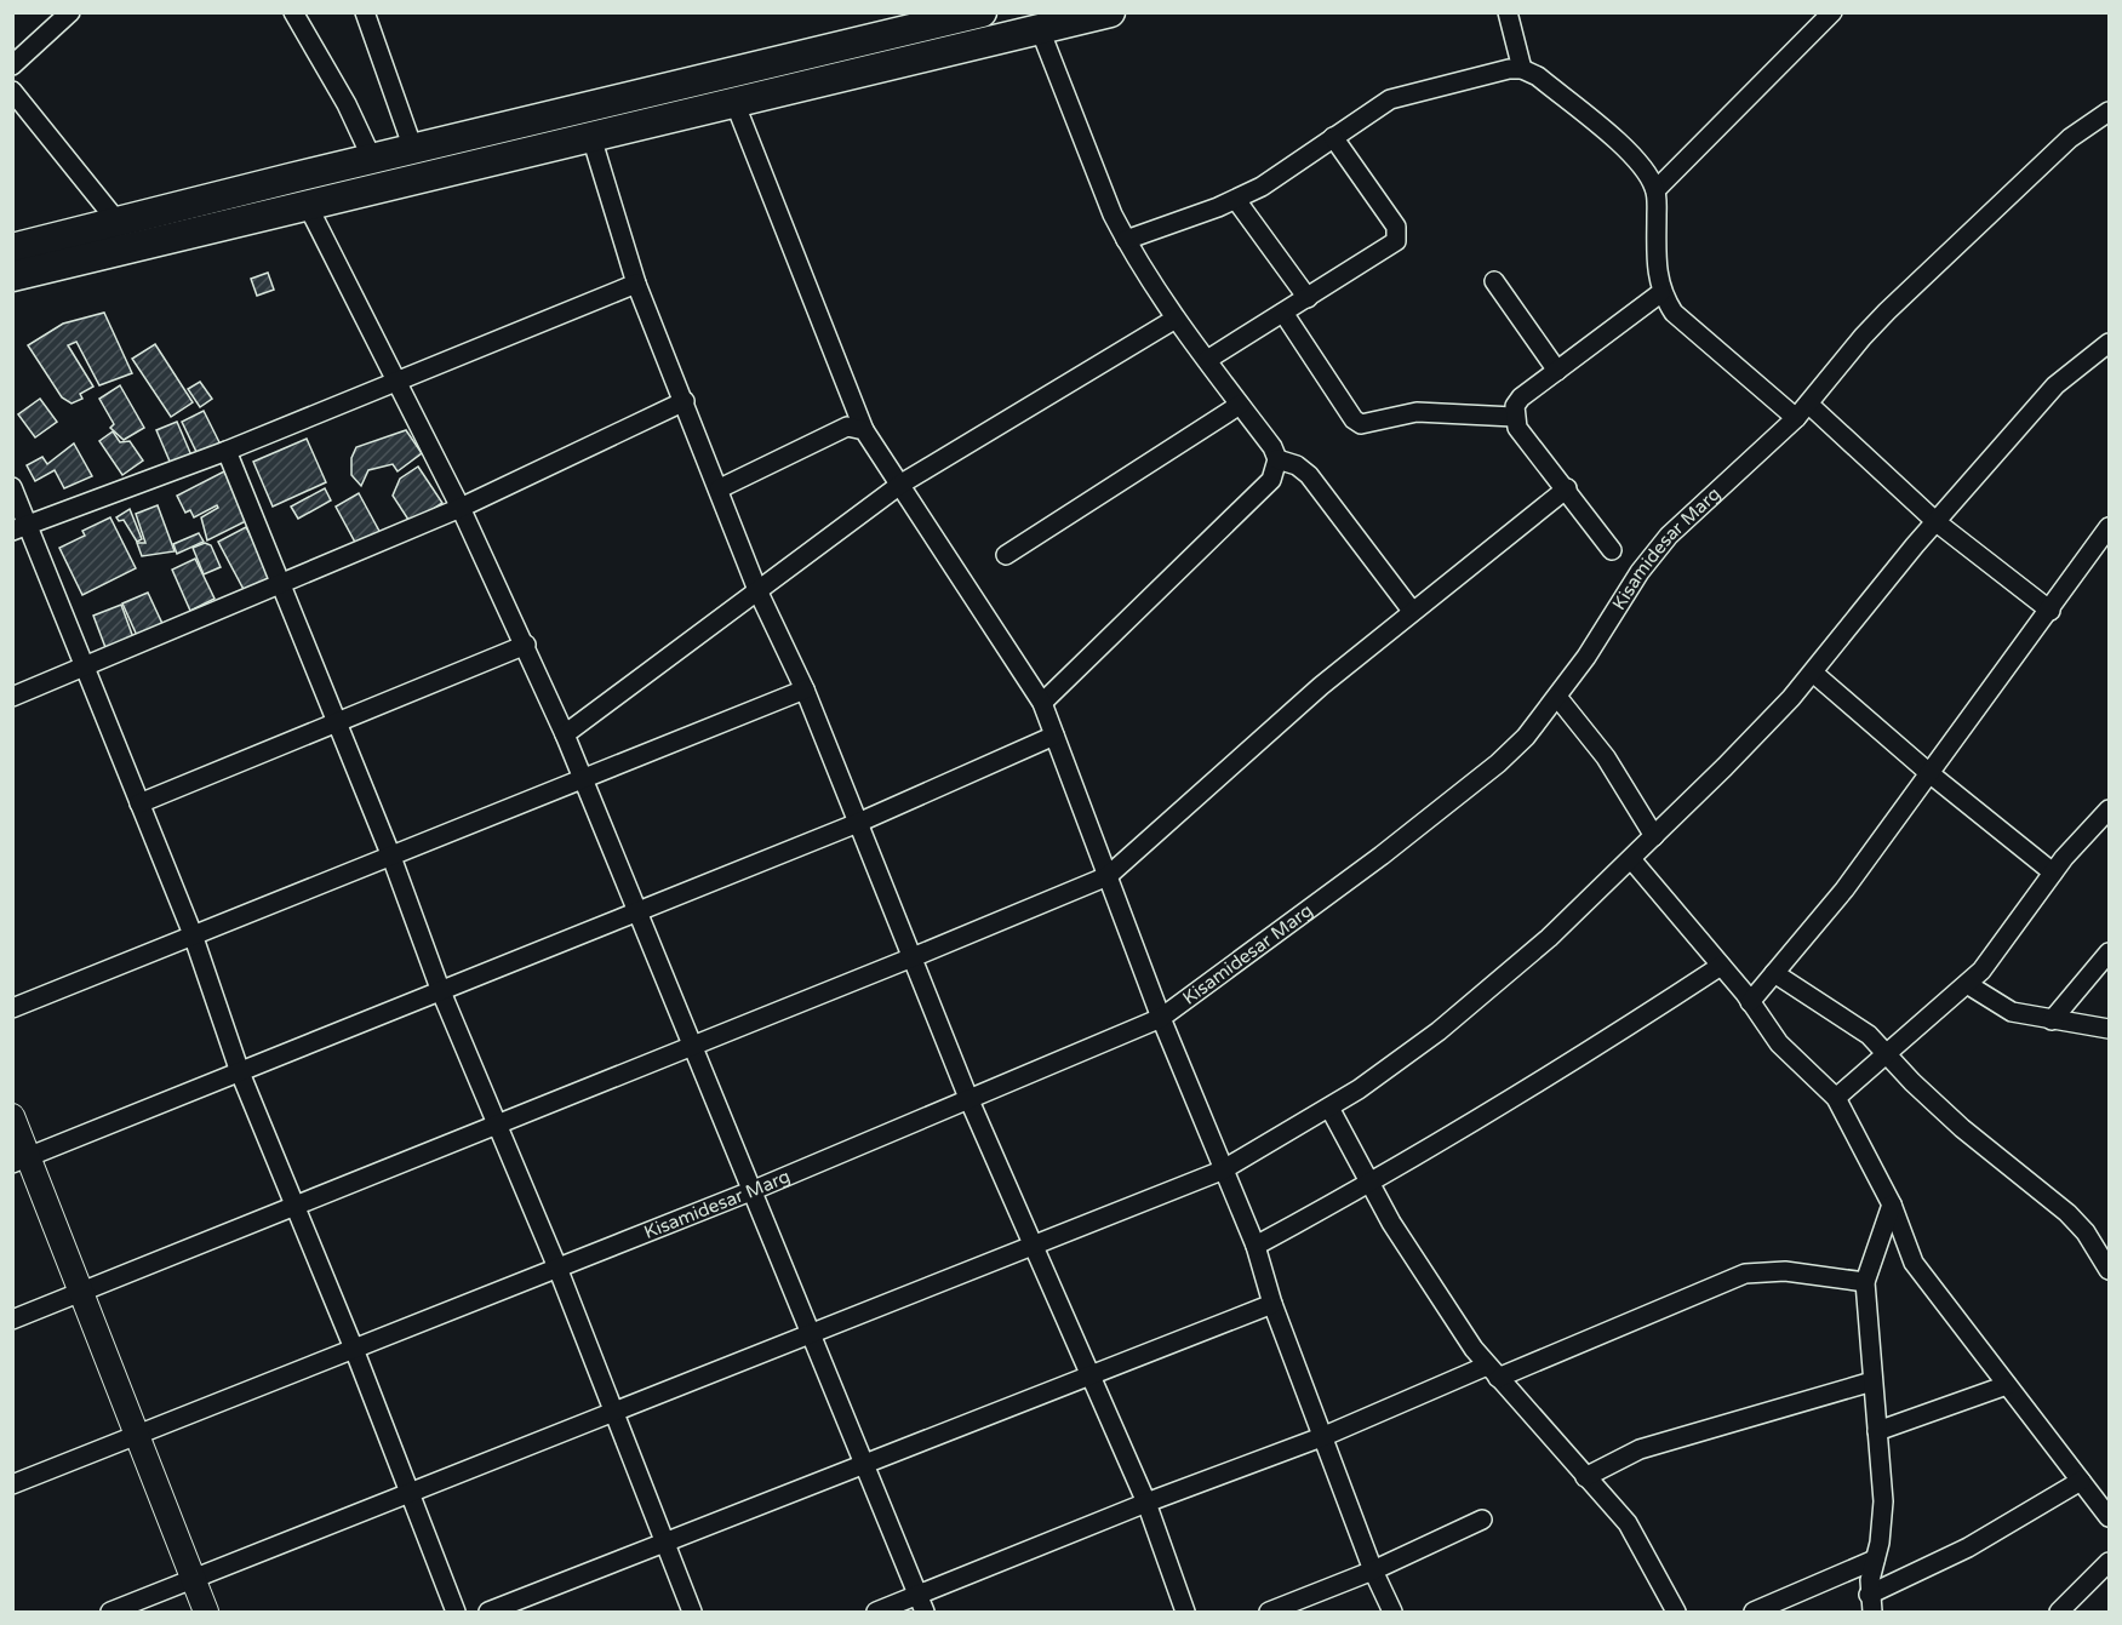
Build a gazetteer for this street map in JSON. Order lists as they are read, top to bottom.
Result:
{
  "streets": {
    "street": ["Kisamidesar Marg"]
  }
}
